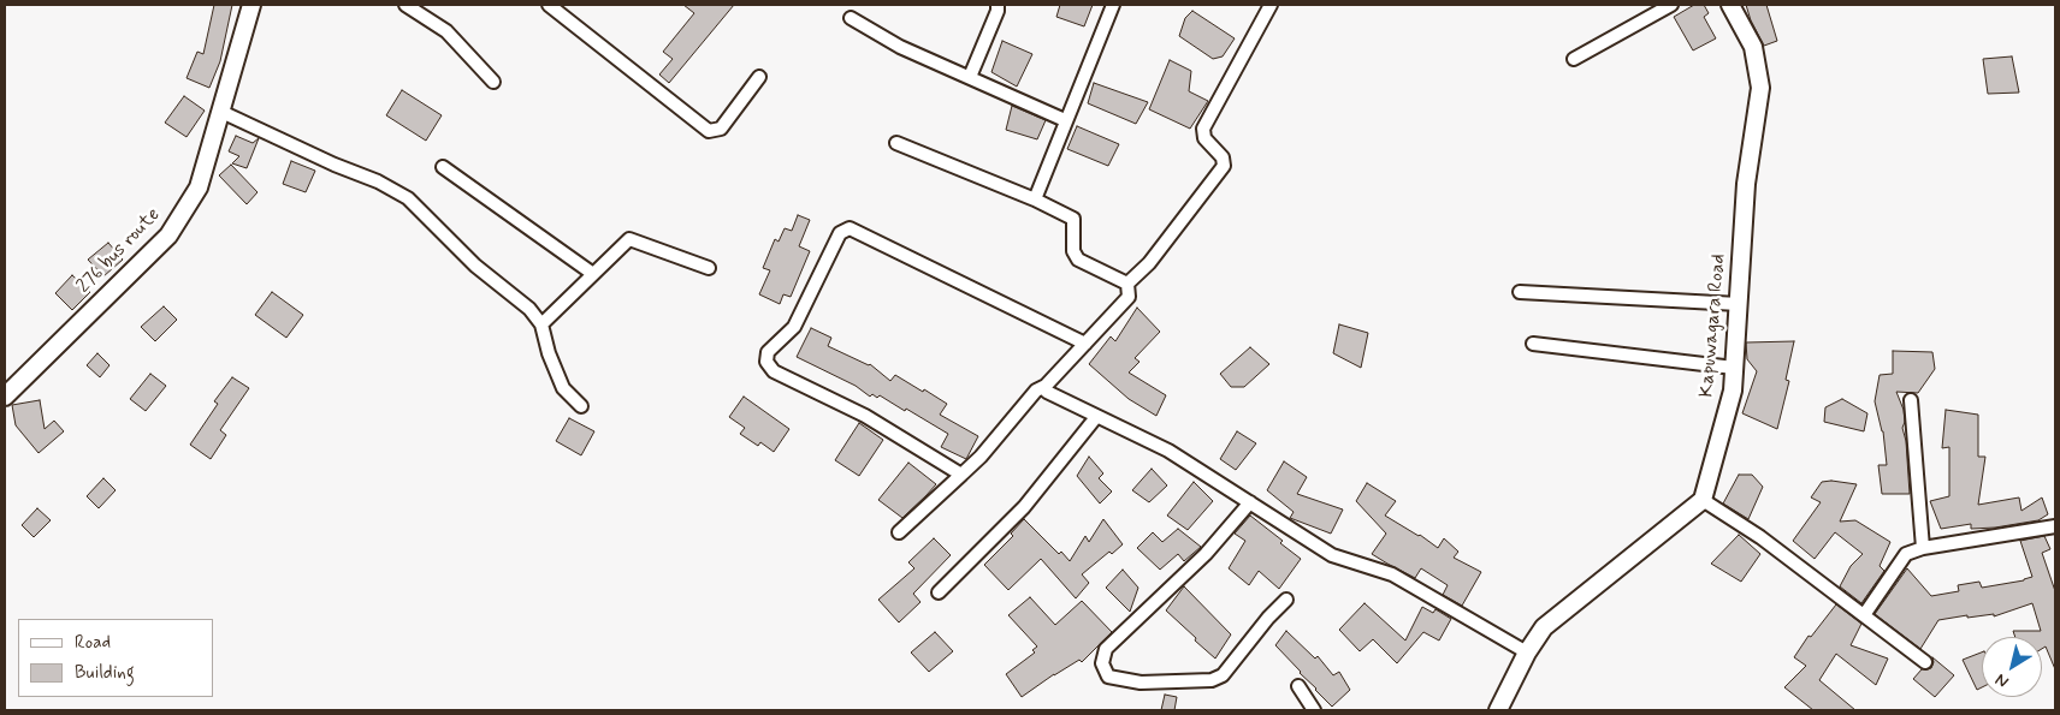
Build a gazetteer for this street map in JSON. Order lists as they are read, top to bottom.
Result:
{
  "streets": {
    "street": ["276 bus route", "Kapuwagara Road"]
  },
  "legend": ["Road", "Building"],
  "north": "bottom left"
}
